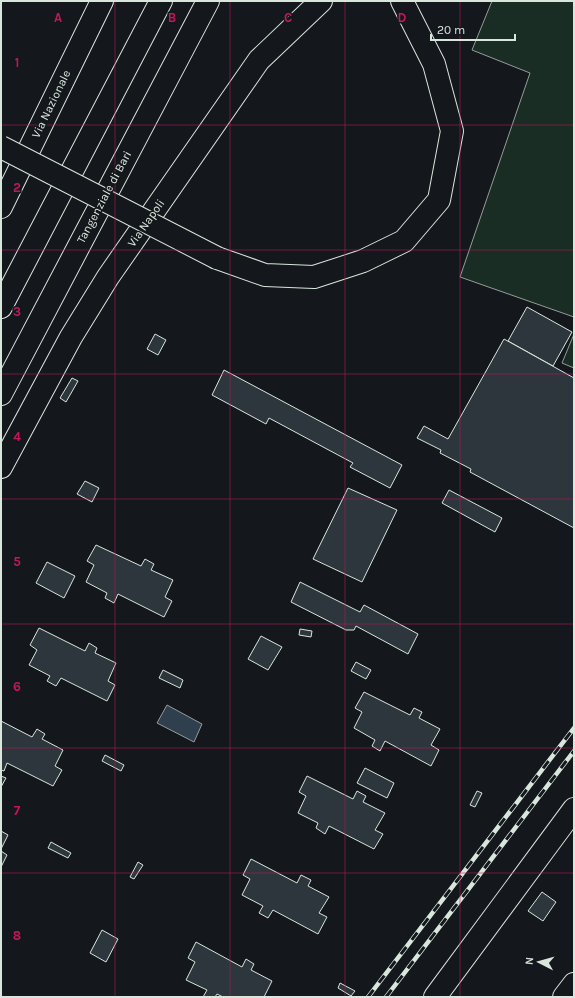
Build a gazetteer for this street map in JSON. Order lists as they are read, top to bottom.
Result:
{
  "streets": {
    "main road": ["Via Nazionale", "Tangenziale di Bari", "Via Napoli"]
  },
  "scale_bar": "20 m",
  "north": "left",
  "grid": {
    "columns": [
      "A",
      "B",
      "C",
      "D"
    ],
    "rows": [
      "1",
      "2",
      "3",
      "4",
      "5",
      "6",
      "7",
      "8"
    ]
  }
}
